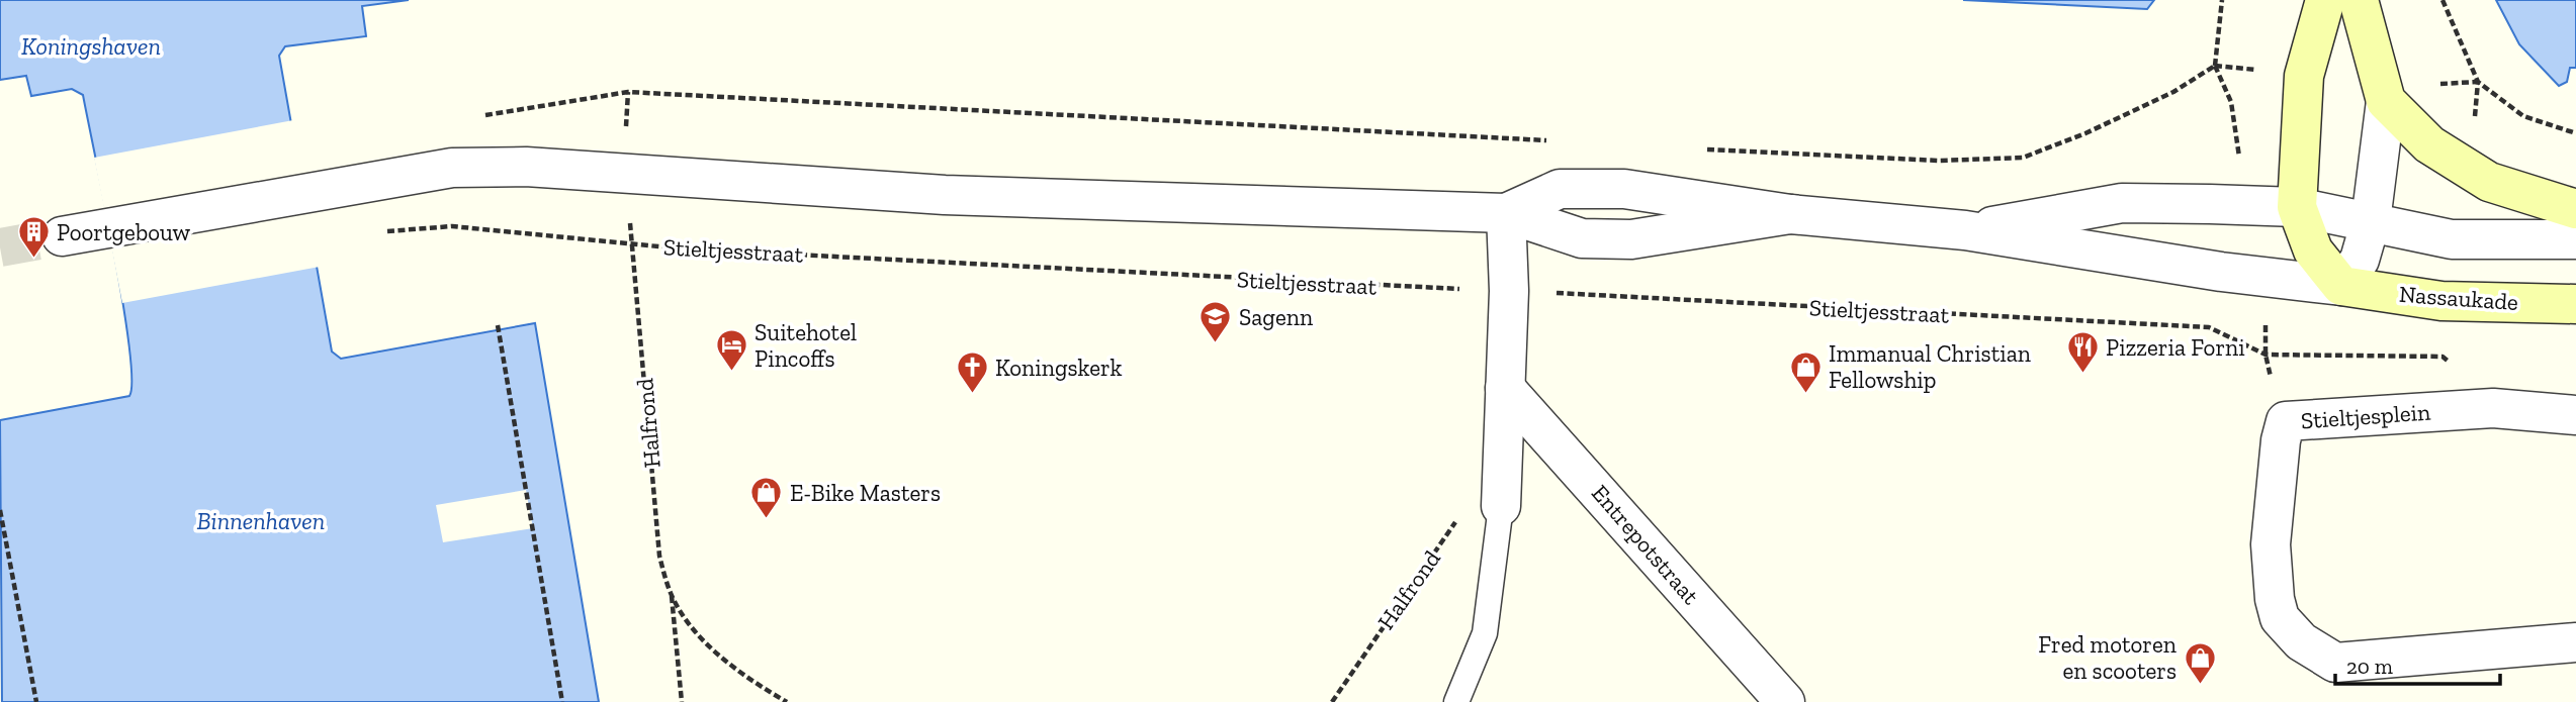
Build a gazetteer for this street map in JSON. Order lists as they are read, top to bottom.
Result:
{
  "streets": {
    "main road": ["Nassaukade"],
    "street": ["Stieltjesplein", "Entrepotstraat"],
    "path": ["Stieltjesstraat", "Halfrond"]
  },
  "crossings": [
    ["Stieltjesstraat", "Halfrond"]
  ],
  "water": ["Koningshaven", "Binnenhaven"],
  "places": {
    "building": ["Poortgebouw"],
    "school or university": ["Sagenn"],
    "hotel": ["Suitehotel Pincoffs"],
    "restaurant": ["Pizzeria Forni"],
    "shop": ["Immanual Christian Fellowship", "E-Bike Masters", "Fred motoren en scooters"],
    "church": ["Koningskerk"]
  },
  "scale_bar": "20 m"
}
